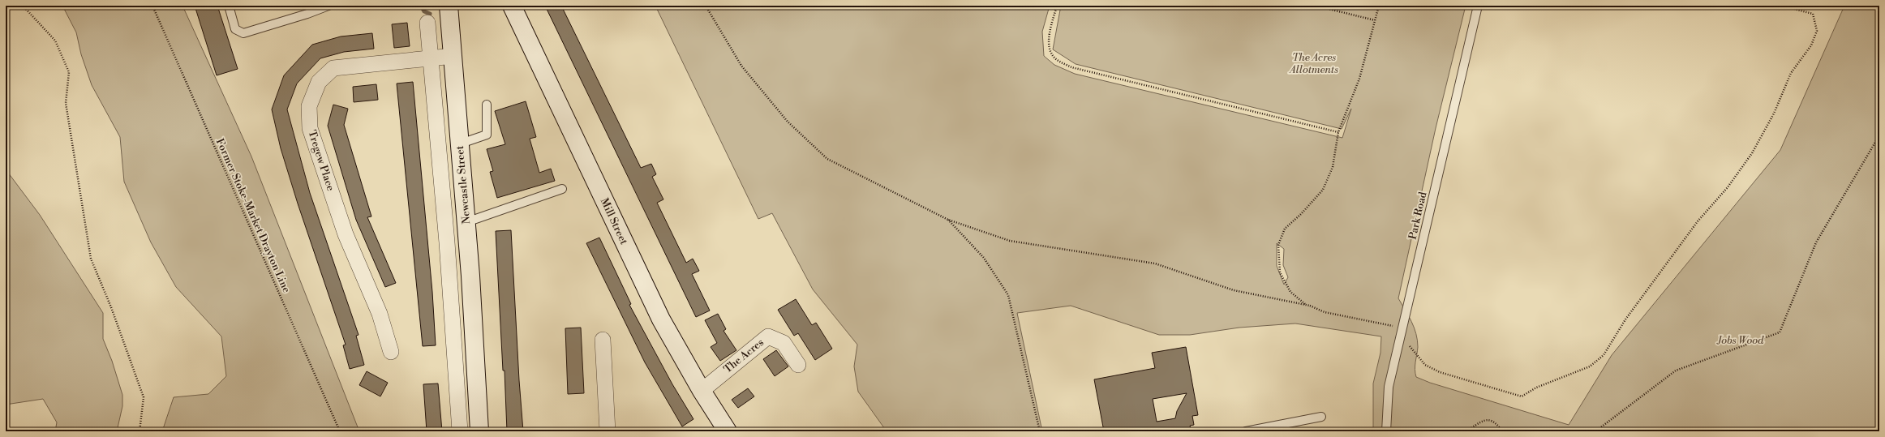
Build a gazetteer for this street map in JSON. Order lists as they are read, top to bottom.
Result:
{
  "streets": {
    "street": [
      "Tregew Place",
      "Newcastle Street",
      "Mill Street",
      "The Acres"
    ],
    "lane": ["Park Road"],
    "path": ["Former Stoke-Market Drayton Line"]
  },
  "crossings": [
    ["Tregew Place", "Newcastle Street"],
    ["Mill Street", "The Acres"]
  ],
  "parks": ["The Acres Allotments", "Jobs Wood"]
}
